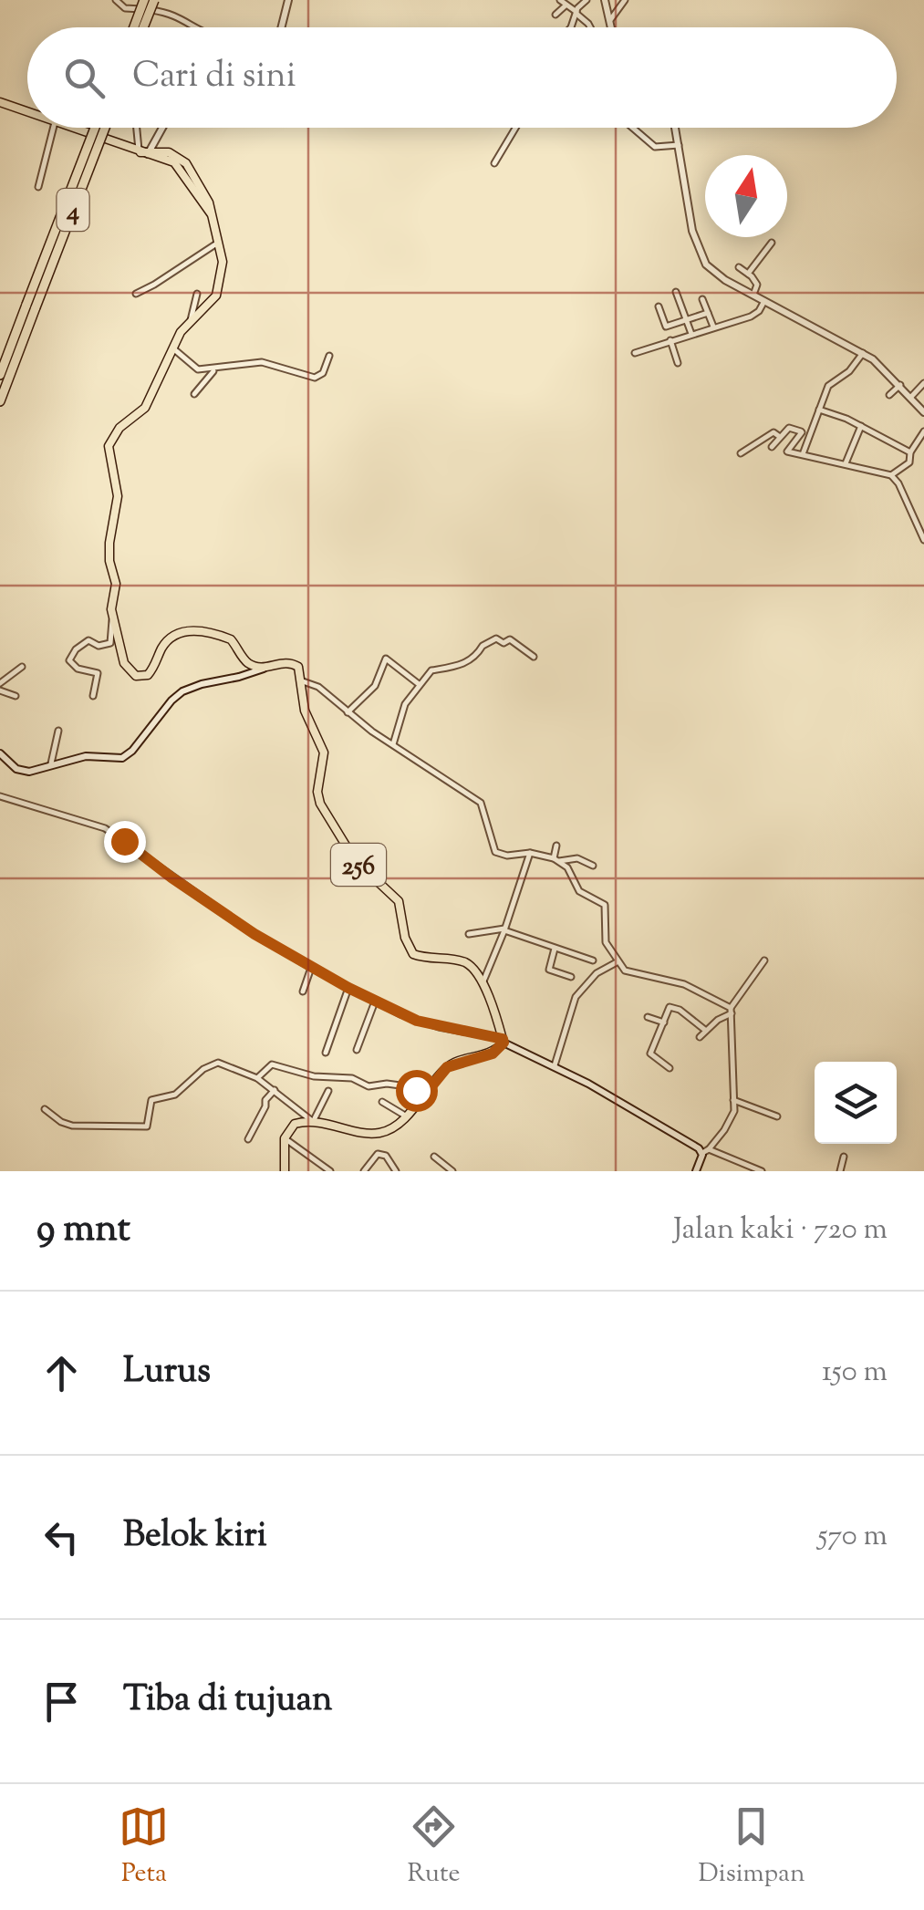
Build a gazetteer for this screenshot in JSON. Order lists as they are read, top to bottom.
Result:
{
  "streets": {
    "highway": ["4"],
    "main road": ["256"]
  },
  "north": "top",
  "page": {
    "search": "Cari di sini",
    "heading": ["9 mnt", "Jalan kaki · 720 m"],
    "list": [
      ["Lurus", "150 m"],
      ["Belok kiri", "570 m"],
      "Tiba di tujuan"
    ],
    "nav": ["Peta", "Rute", "Disimpan"]
  }
}
